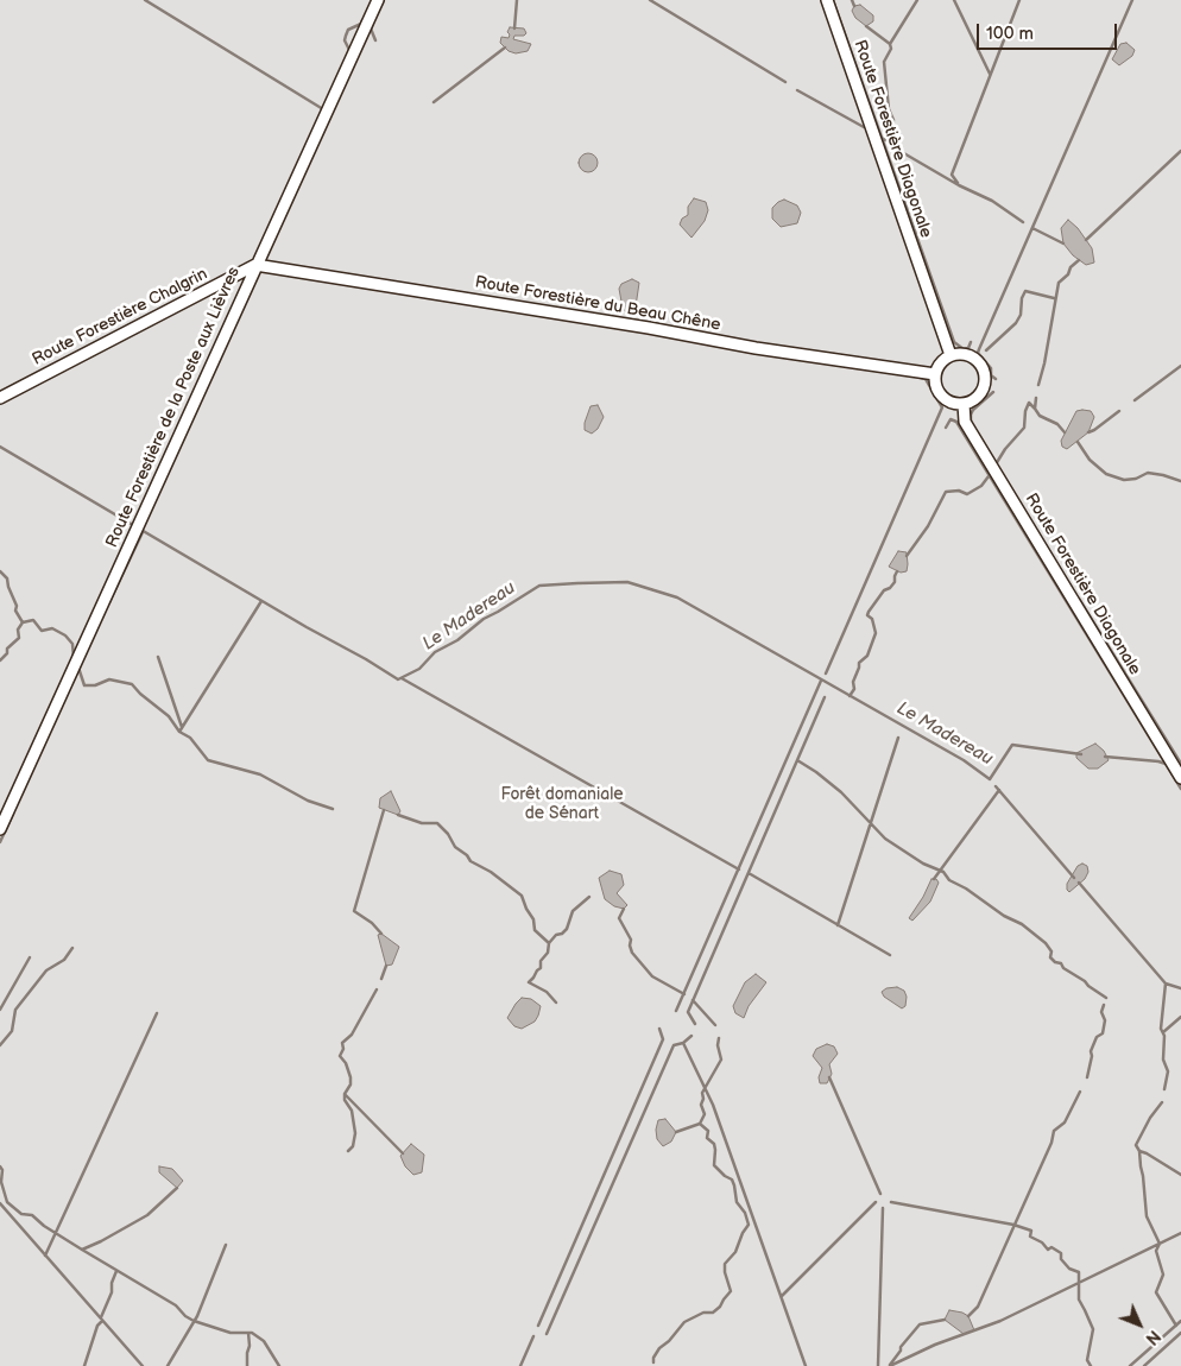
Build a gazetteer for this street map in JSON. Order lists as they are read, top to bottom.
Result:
{
  "streets": {
    "street": [
      "Route Forestière Diagonale",
      "Route Forestière du Beau Chêne",
      "Route Forestière Chalgrin",
      "Route Forestière de la Poste aux Lièvres"
    ]
  },
  "crossings": [
    ["Route Forestière Diagonale", "Route Forestière du Beau Chêne"],
    ["Route Forestière du Beau Chêne", "Route Forestière Chalgrin"],
    ["Route Forestière du Beau Chêne", "Route Forestière de la Poste aux Lièvres"],
    ["Route Forestière Chalgrin", "Route Forestière de la Poste aux Lièvres"]
  ],
  "water": ["Le Madereau"],
  "parks": ["Forêt domaniale de Sénart"],
  "scale_bar": "100 m",
  "north": "bottom right"
}
